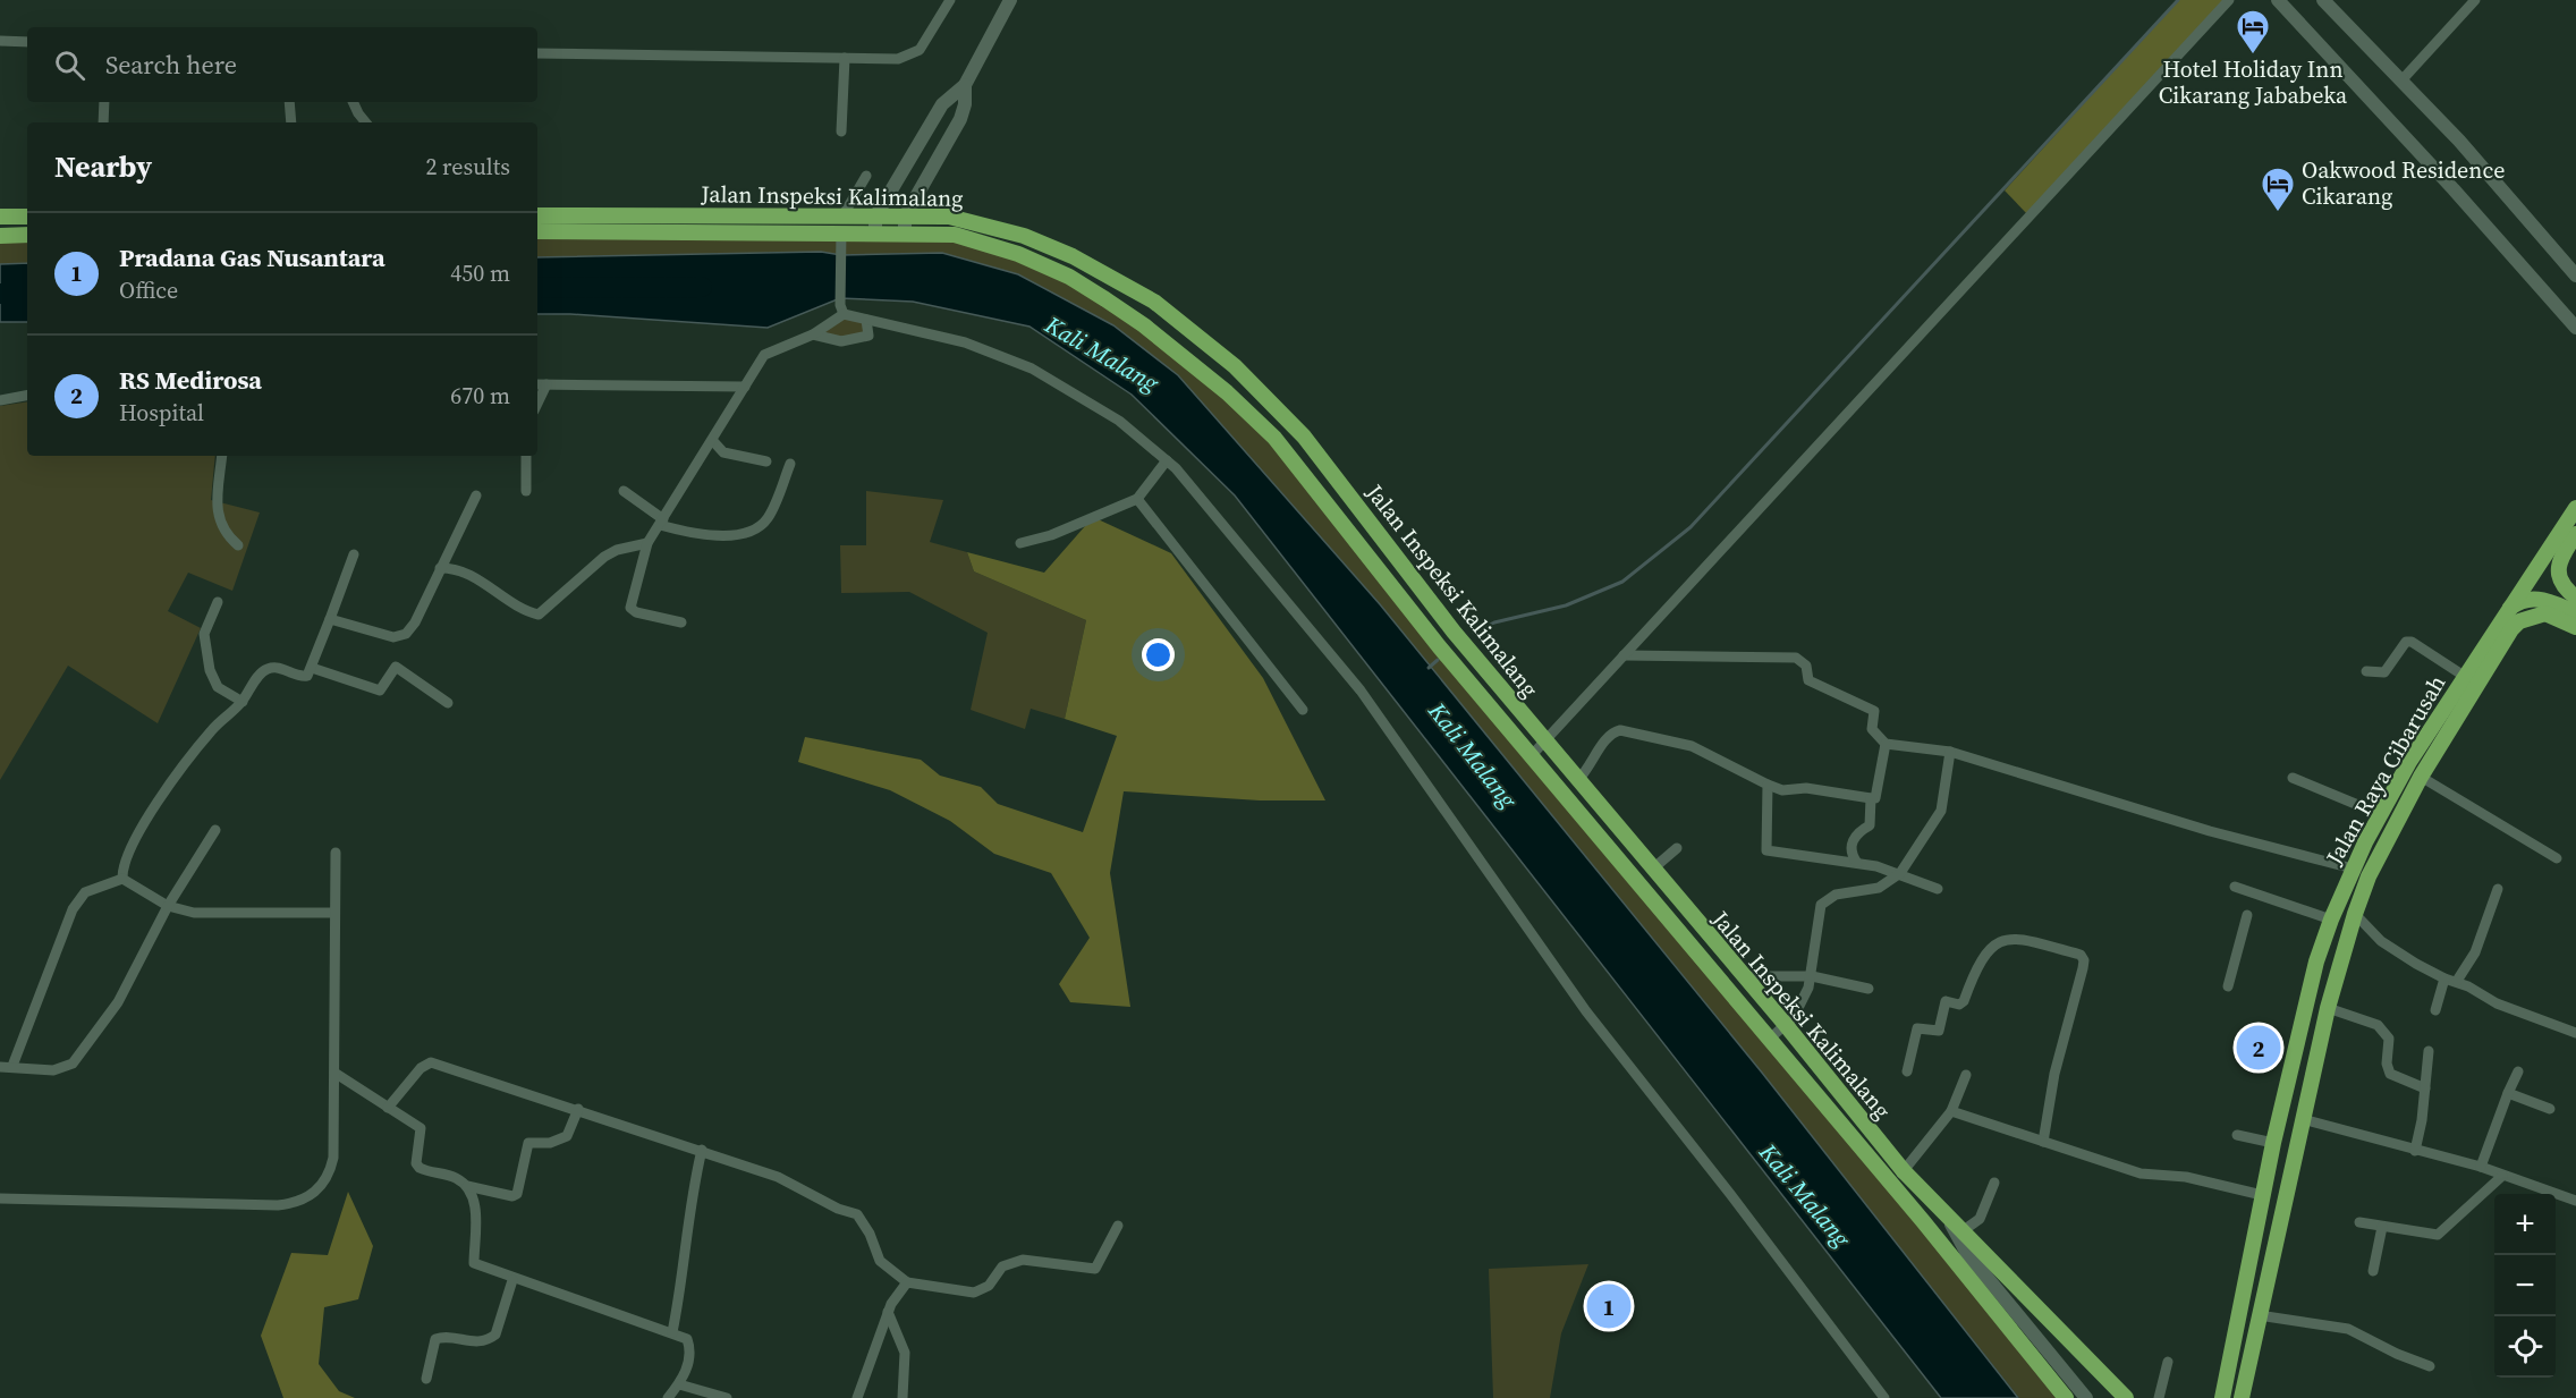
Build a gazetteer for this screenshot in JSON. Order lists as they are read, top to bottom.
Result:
{
  "streets": {
    "main road": ["Jalan Inspeksi Kalimalang", "Jalan Raya Cibarusah"]
  },
  "water": ["Kali Malang"],
  "places": {
    "hotel": ["Hotel Holiday Inn Cikarang Jababeka", "Oakwood Residence Cikarang"]
  },
  "page": {
    "search": "Search here",
    "heading": ["Nearby", "2 results"],
    "list": [
      {
        "mark": "1",
        "name": "Pradana Gas Nusantara",
        "note": "Office",
        "value": "450 m"
      },
      {
        "mark": "2",
        "name": "RS Medirosa",
        "note": "Hospital",
        "value": "670 m"
      }
    ],
    "pins": ["2", "1"],
    "map_buttons": ["+", "−"]
  }
}
